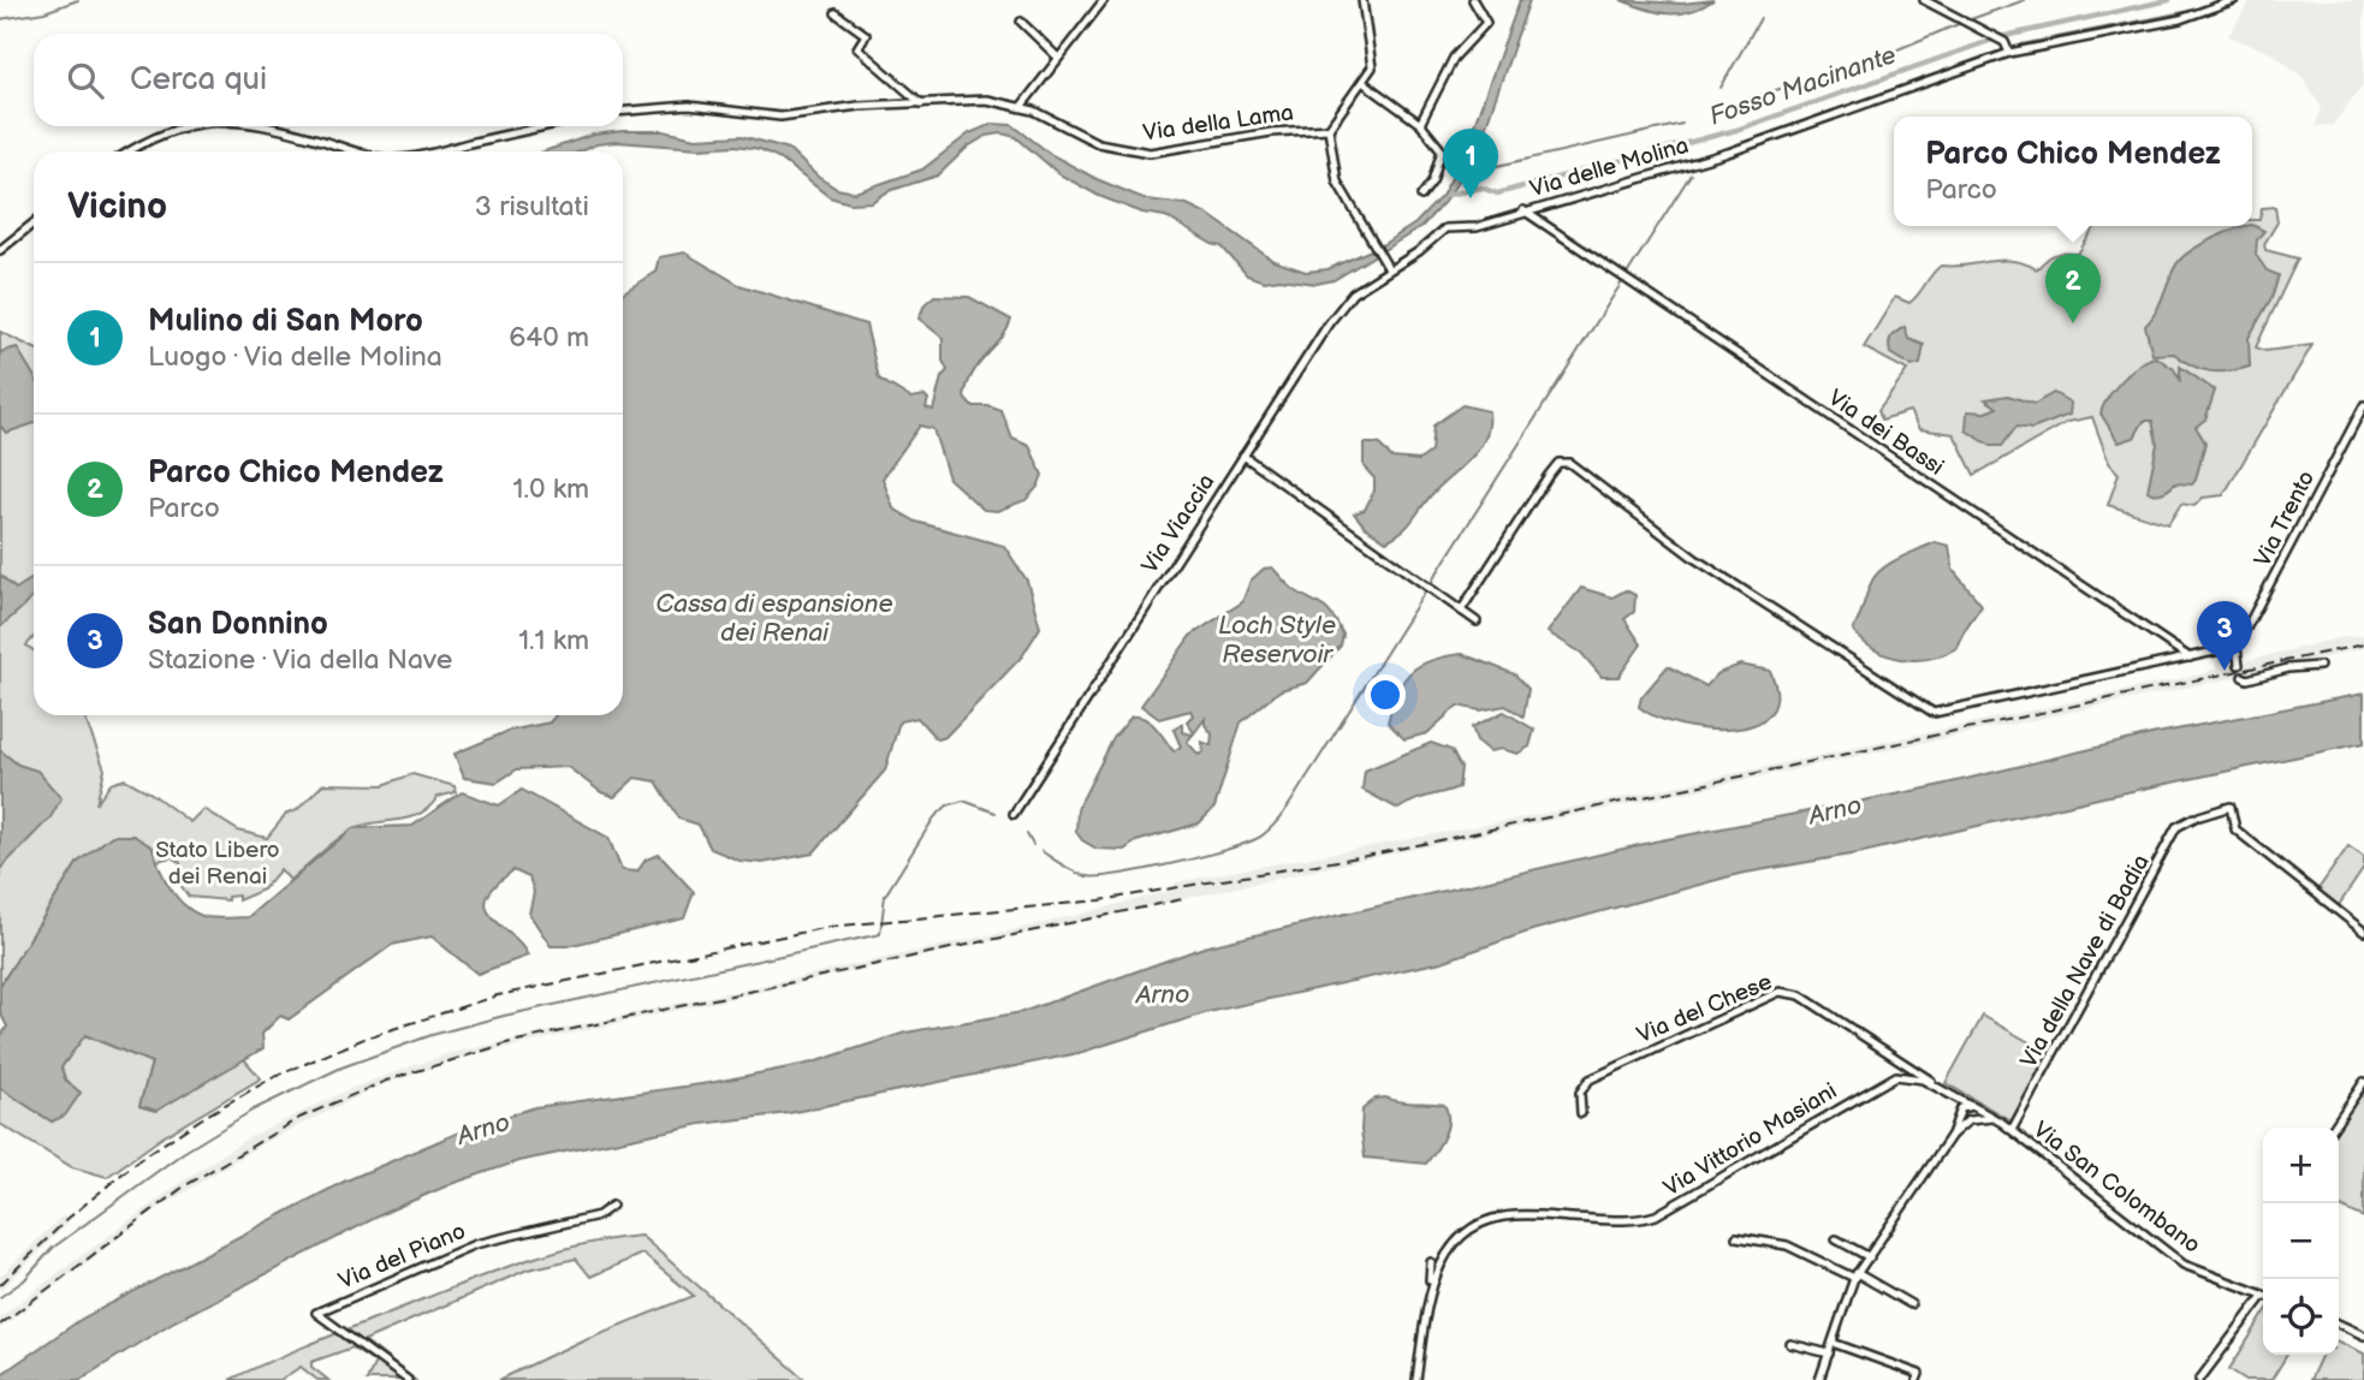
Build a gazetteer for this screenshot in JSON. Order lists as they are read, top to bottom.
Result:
{
  "streets": {
    "street": [
      "Via della Lama",
      "Via delle Molina",
      "Via dei Bassi",
      "Via Trento",
      "Via Viaccia",
      "Via della Nave di Badia",
      "Via del Chese",
      "Via Vittorio Masiani",
      "Via San Colombano",
      "Via del Piano"
    ]
  },
  "crossings": [
    ["Via delle Molina", "Via dei Bassi"],
    ["Via delle Molina", "Via Viaccia"],
    ["Via della Nave di Badia", "Via San Colombano"],
    ["Via del Chese", "Via Vittorio Masiani"]
  ],
  "water": [
    "Fosso Macinante",
    "Cassa di espansione dei Renai",
    "Loch Style Reservoir",
    "Arno"
  ],
  "parks": ["Stato Libero dei Renai"],
  "page": {
    "search": "Cerca qui",
    "popup": ["Parco Chico Mendez", "Parco"],
    "pins": ["1", "2", "3"],
    "heading": ["Vicino", "3 risultati"],
    "list": [
      {
        "mark": "1",
        "name": "Mulino di San Moro",
        "note": "Luogo · Via delle Molina",
        "value": "640 m"
      },
      {
        "mark": "2",
        "name": "Parco Chico Mendez",
        "note": "Parco",
        "value": "1.0 km"
      },
      {
        "mark": "3",
        "name": "San Donnino",
        "note": "Stazione · Via della Nave",
        "value": "1.1 km"
      }
    ],
    "map_buttons": ["+", "−"]
  }
}
